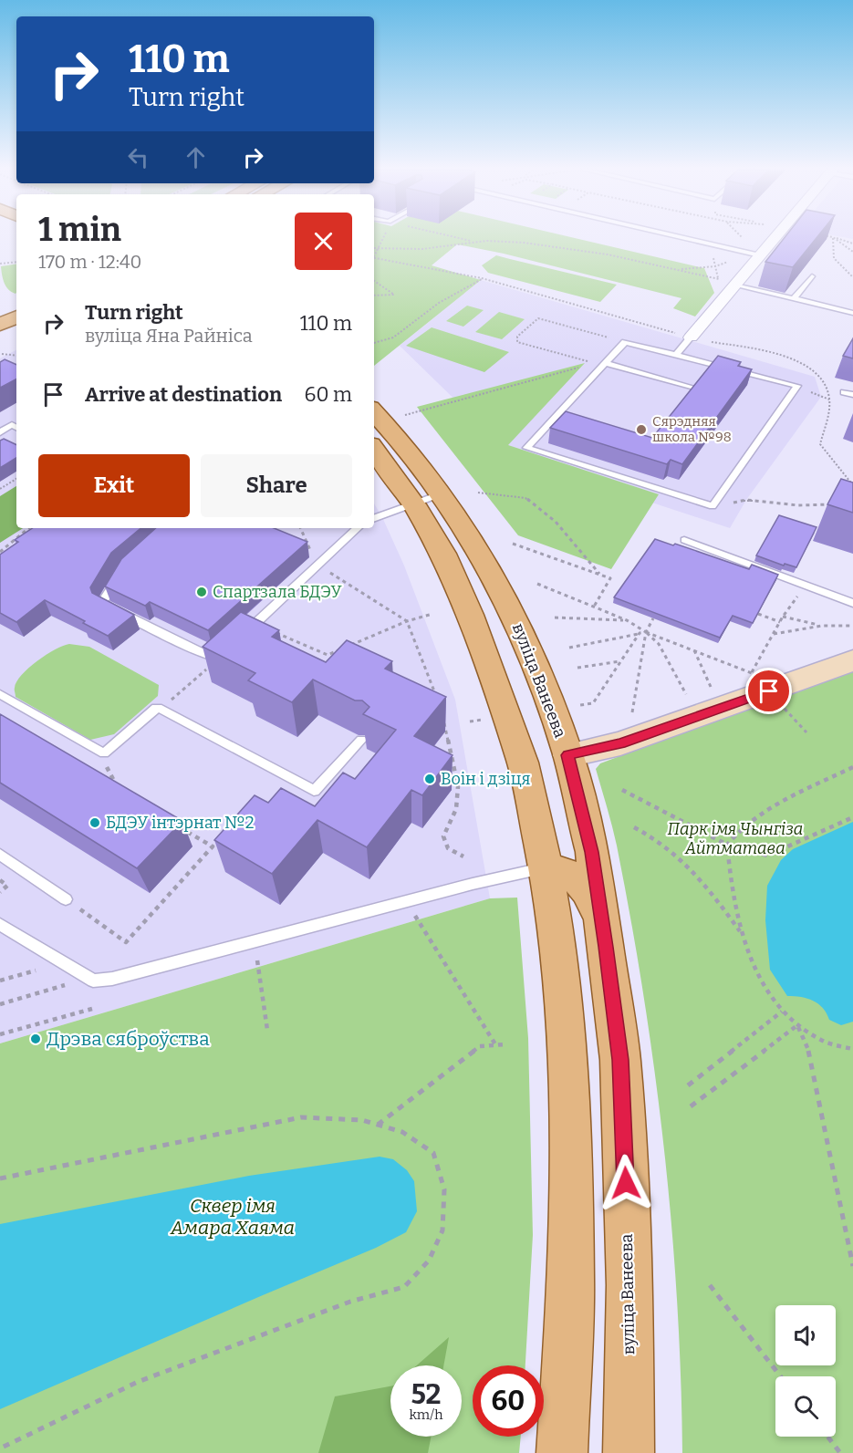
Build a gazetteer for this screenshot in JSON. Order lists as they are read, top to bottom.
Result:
{
  "streets": {
    "main road": ["вуліца Ванеева"]
  },
  "parks": ["Парк імя Чынгіза Айтматава", "Сквер імя Амара Хаяма"],
  "places": [
    "Сярэдняя школа №98",
    "Спартзала БДЭУ",
    "Воін і дзіця",
    "БДЭУ інтэрнат №2",
    "Дрэва сяброўства"
  ],
  "page": {
    "turn": ["110 m", "Turn right"],
    "heading": ["1 min", "170 m · 12:40"],
    "list": [
      {
        "name": "Turn right",
        "note": "вуліца Яна Райніса",
        "value": "110 m"
      },
      {
        "name": "Arrive at destination",
        "value": "60 m"
      }
    ],
    "buttons": ["Exit", "Share"],
    "speed": "52 km/h",
    "limit": "60"
  }
}
